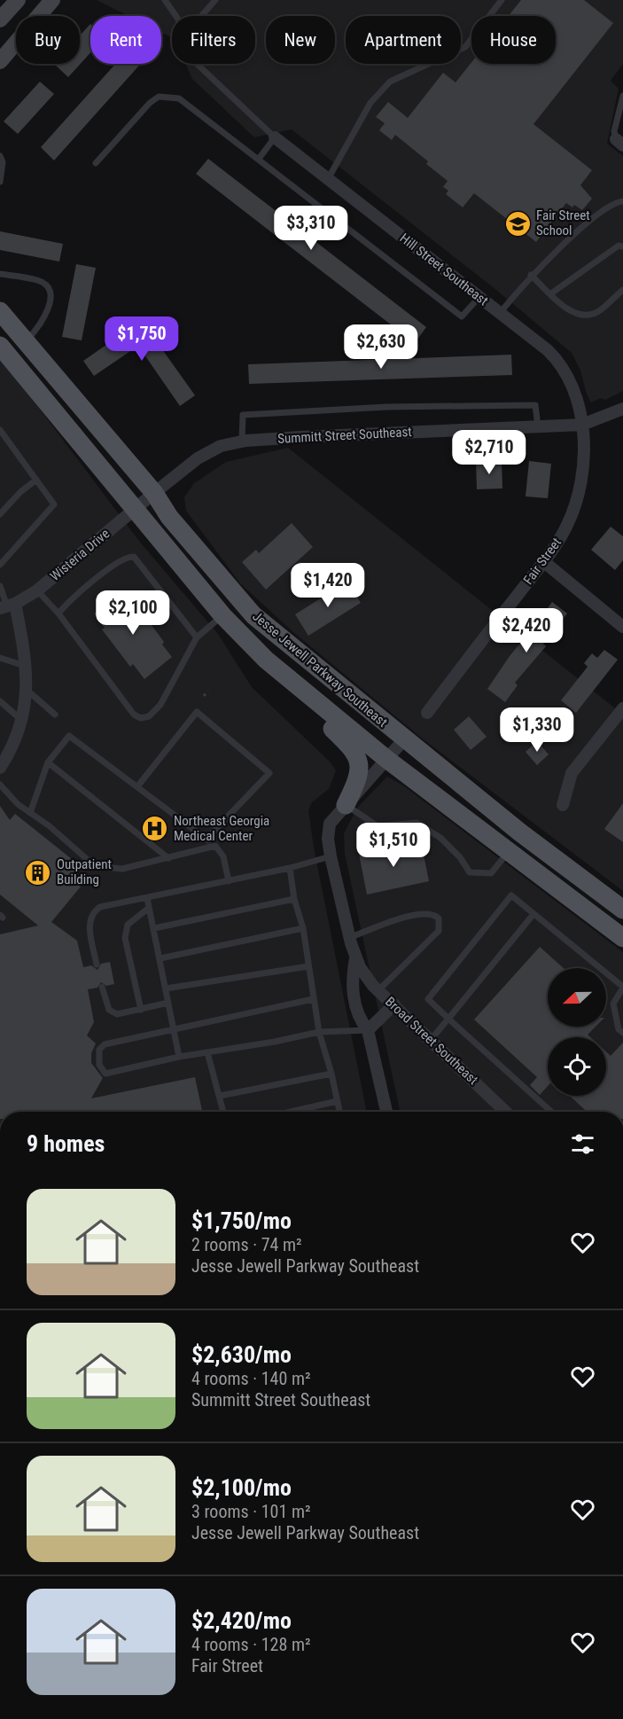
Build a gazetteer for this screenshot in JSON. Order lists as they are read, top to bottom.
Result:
{
  "streets": {
    "main road": ["Jesse Jewell Parkway Southeast"],
    "street": [
      "Hill Street Southeast",
      "Summitt Street Southeast",
      "Wisteria Drive",
      "Fair Street",
      "Broad Street Southeast"
    ]
  },
  "crossings": [
    ["Hill Street Southeast", "Summitt Street Southeast"],
    ["Hill Street Southeast", "Fair Street"],
    ["Summitt Street Southeast", "Wisteria Drive"],
    ["Summitt Street Southeast", "Fair Street"],
    ["Summitt Street Southeast", "Jesse Jewell Parkway Southeast"],
    ["Wisteria Drive", "Jesse Jewell Parkway Southeast"]
  ],
  "places": {
    "school or university": ["Fair Street School"],
    "hospital": ["Northeast Georgia Medical Center"],
    "building": ["Outpatient Building"]
  },
  "north": "left",
  "page": {
    "chip": [
      "Buy",
      "Rent",
      "Filters",
      "New",
      "Apartment",
      "House"
    ],
    "price": [
      "$3,310",
      "$1,750",
      "$2,630",
      "$2,710",
      "$1,420",
      "$2,100",
      "$2,420",
      "$1,330",
      "$1,510"
    ],
    "heading": "9 homes",
    "list": [
      {
        "name": "$1,750/mo",
        "note": "2 rooms · 74 m² · Jesse Jewell Parkway Southeast"
      },
      {
        "name": "$2,630/mo",
        "note": "4 rooms · 140 m² · Summitt Street Southeast"
      },
      {
        "name": "$2,100/mo",
        "note": "3 rooms · 101 m² · Jesse Jewell Parkway Southeast"
      },
      {
        "name": "$2,420/mo",
        "note": "4 rooms · 128 m² · Fair Street"
      }
    ]
  }
}
